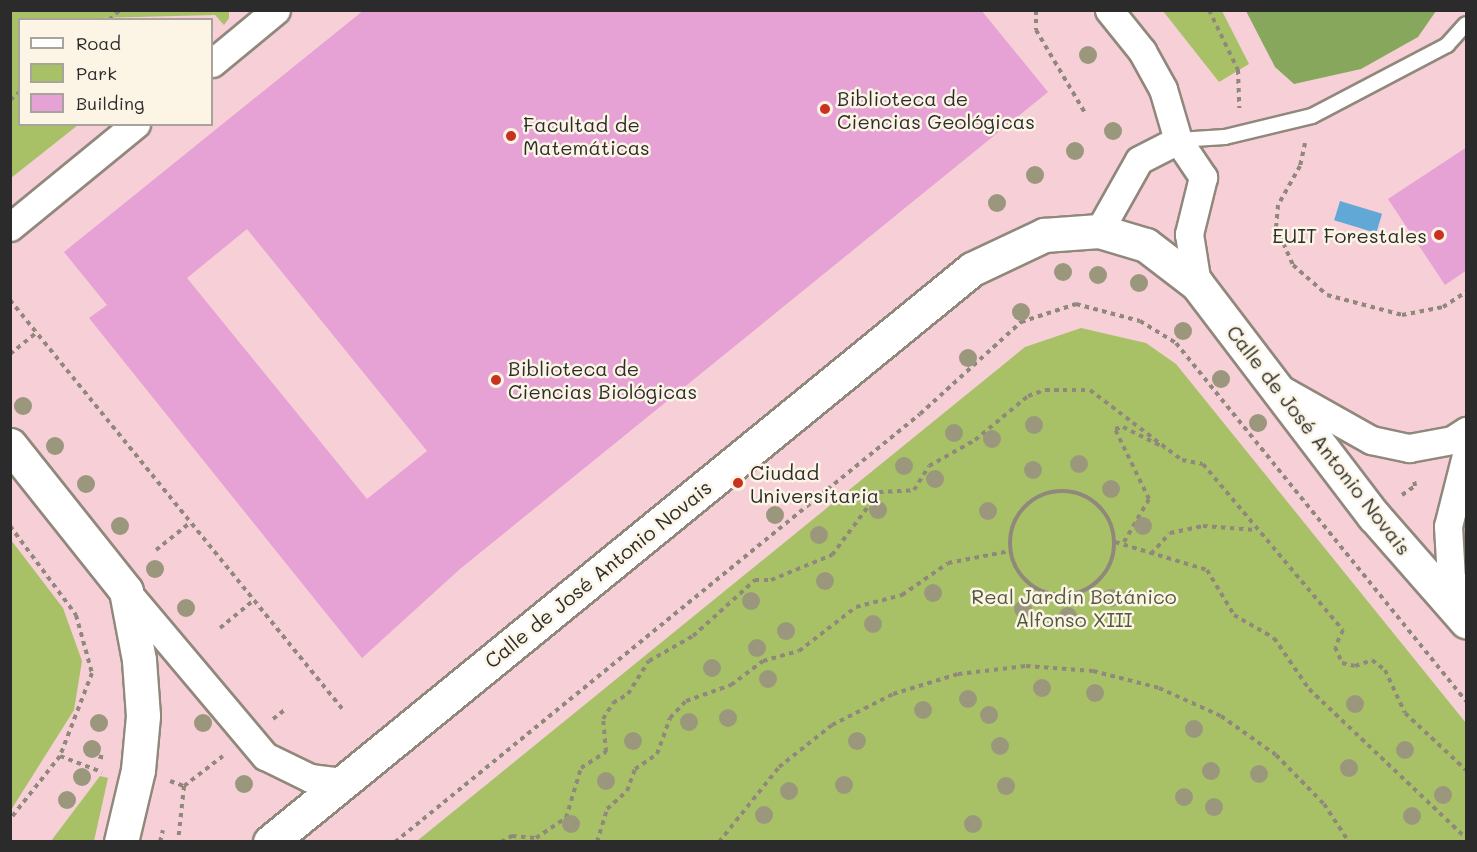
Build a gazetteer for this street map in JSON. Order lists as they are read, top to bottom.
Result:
{
  "streets": {
    "street": ["Calle de José Antonio Novais"]
  },
  "parks": ["Real Jardín Botánico Alfonso XIII"],
  "places": [
    "Biblioteca de Ciencias Geológicas",
    "Facultad de Matemáticas",
    "EUIT Forestales",
    "Biblioteca de Ciencias Biológicas",
    "Ciudad Universitaria"
  ],
  "legend": ["Road", "Park", "Building"]
}
